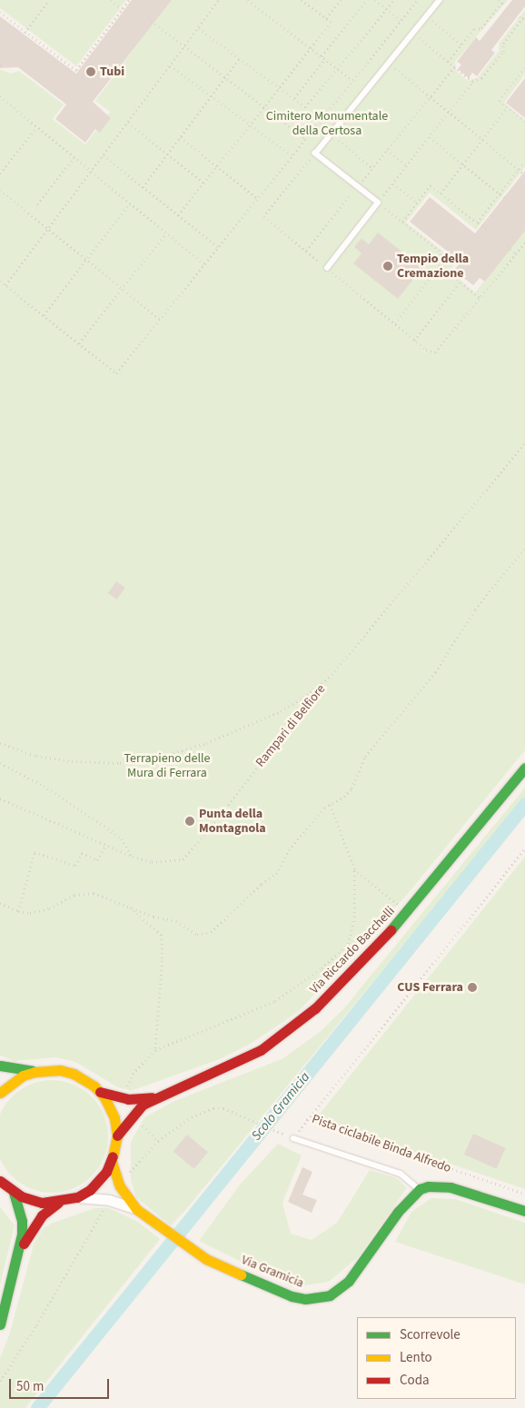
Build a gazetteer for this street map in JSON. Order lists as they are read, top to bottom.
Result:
{
  "streets": {
    "main road": ["Via Riccardo Bacchelli", "Via Gramicia"],
    "path": ["Rampari di Belfiore", "Pista ciclabile Binda Alfredo"]
  },
  "crossings": [
    ["Via Riccardo Bacchelli", "Via Gramicia"]
  ],
  "water": ["Scolo Gramicia"],
  "parks": ["Cimitero Monumentale della Certosa", "Terrapieno delle Mura di Ferrara"],
  "places": [
    "Tubi",
    "Tempio della Cremazione",
    "Punta della Montagnola",
    "CUS Ferrara"
  ],
  "legend": ["Scorrevole", "Lento", "Coda"],
  "scale_bar": "50 m"
}
